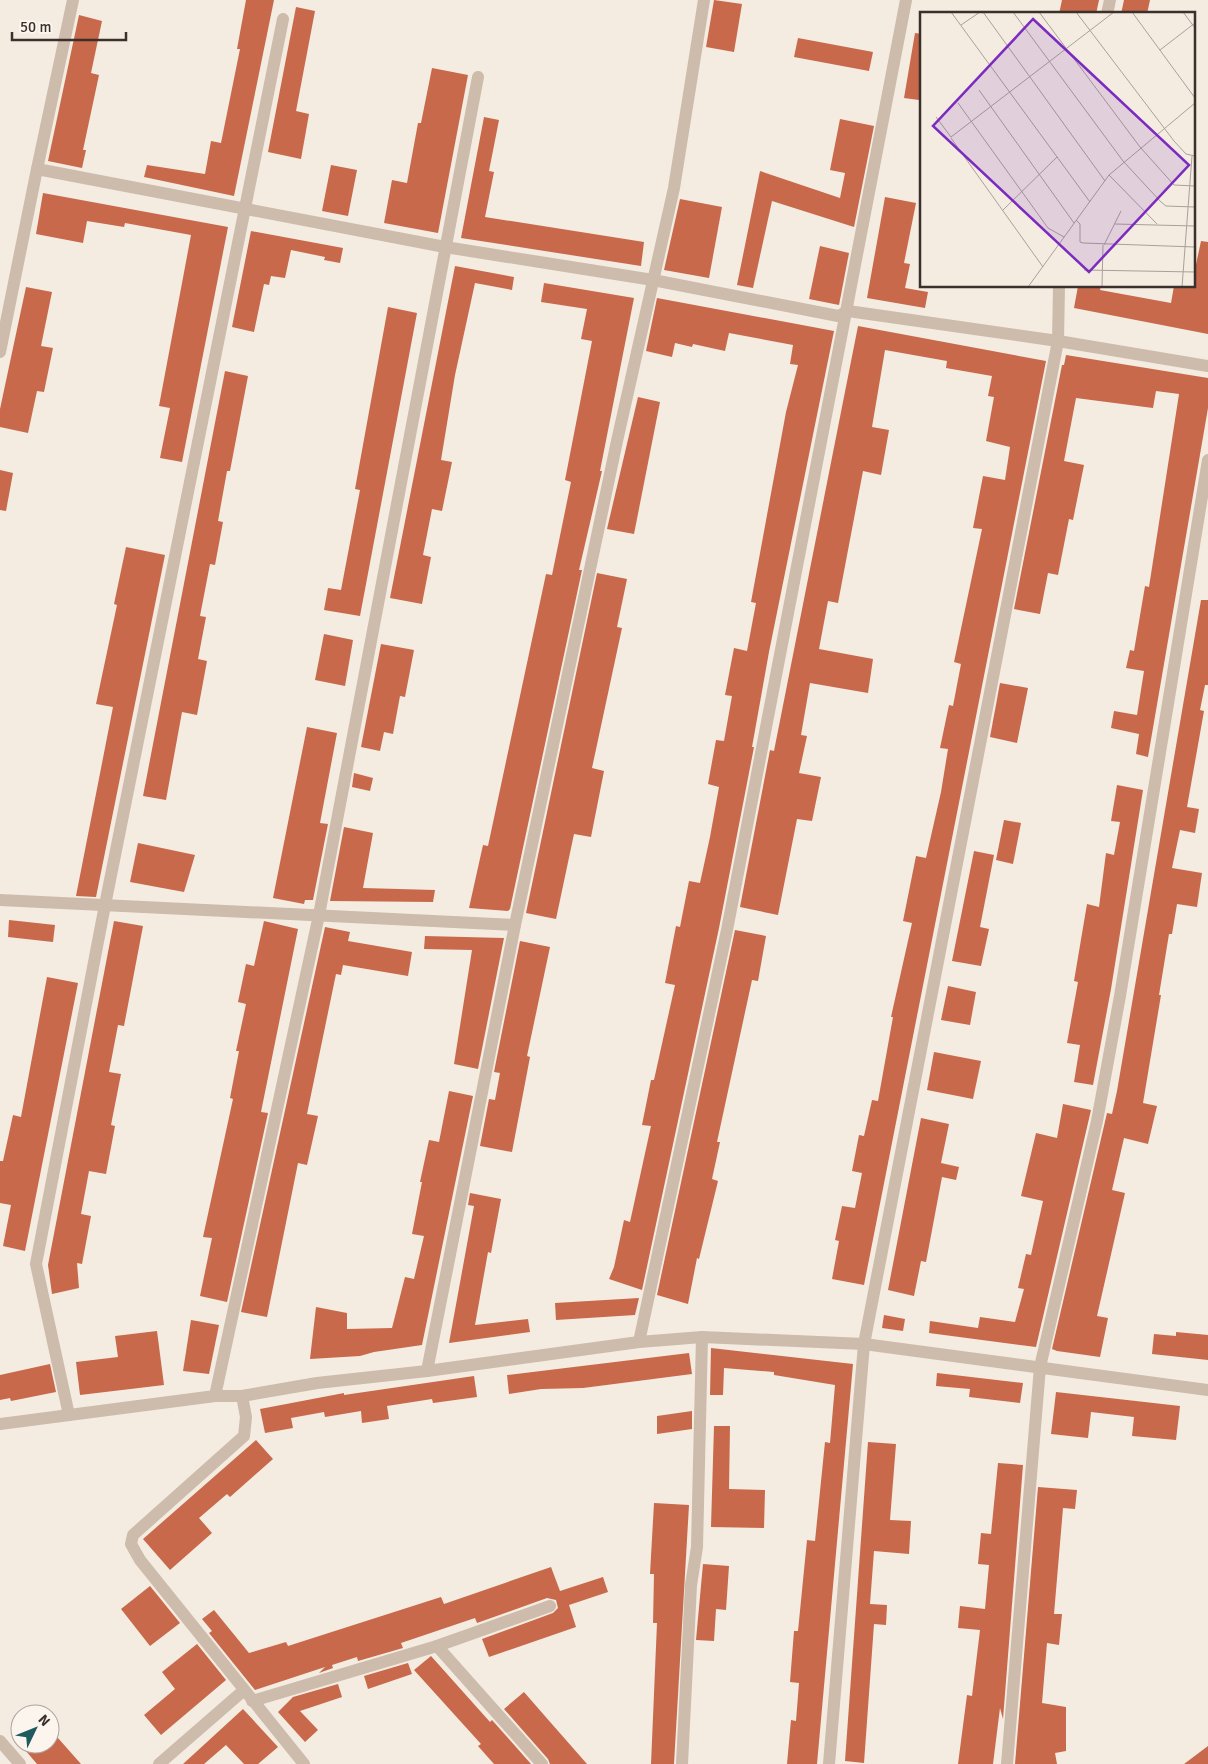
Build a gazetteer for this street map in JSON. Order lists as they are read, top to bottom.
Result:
{
  "scale_bar": "50 m",
  "north": "top right"
}
